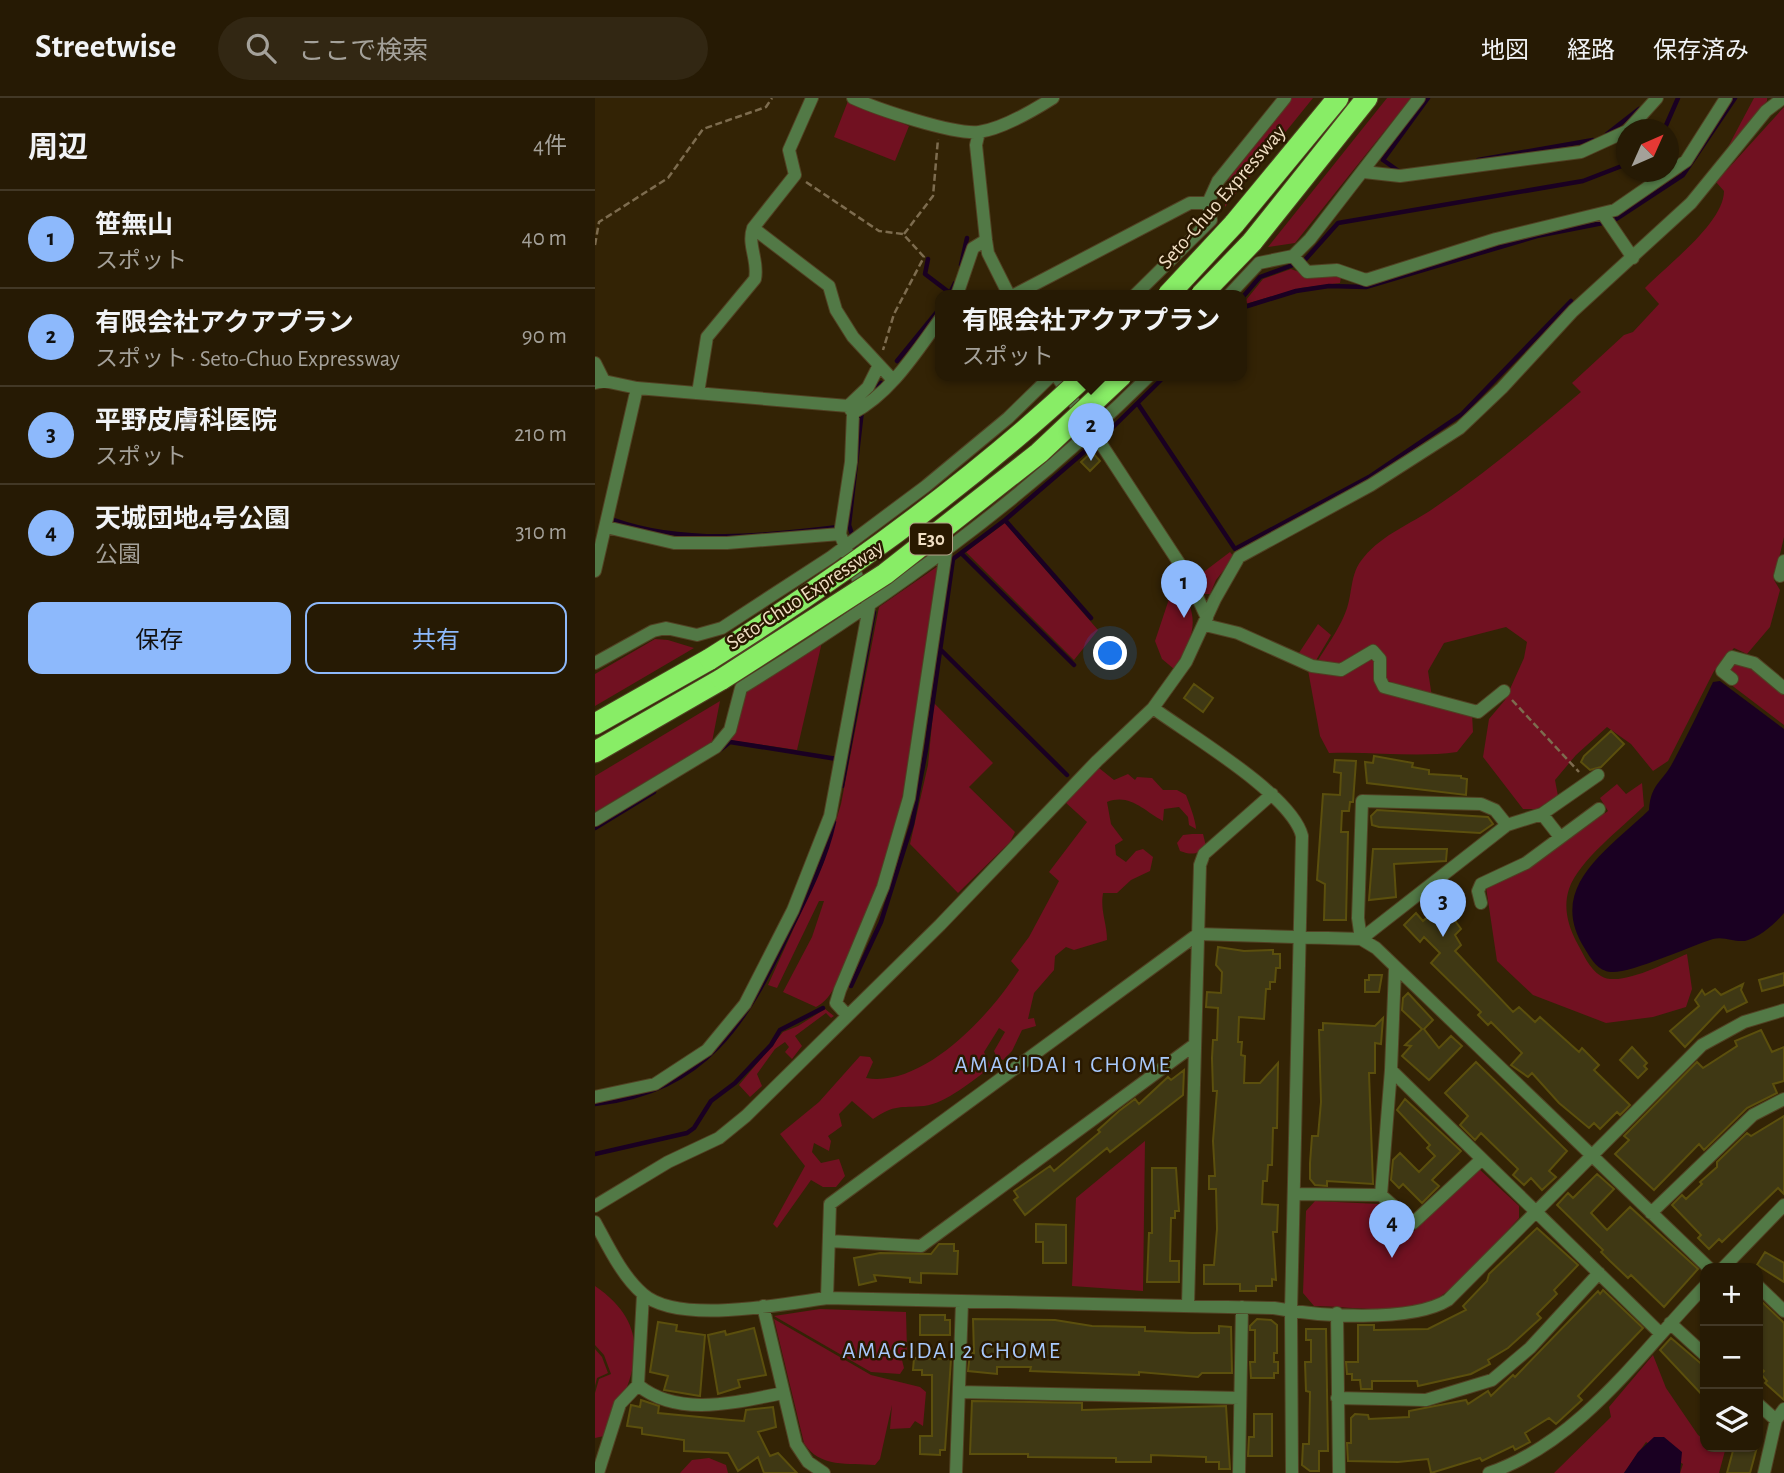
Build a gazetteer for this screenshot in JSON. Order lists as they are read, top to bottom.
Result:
{
  "streets": {
    "highway": ["Seto-Chuo Expressway", "E30"]
  },
  "districts": ["AMAGIDAI 1 CHOME", "AMAGIDAI 2 CHOME"],
  "north": "top right",
  "page": {
    "header": "Streetwise",
    "search": "ここで検索",
    "nav": ["地図", "経路", "保存済み"],
    "heading": ["周辺", "4件"],
    "list": [
      {
        "mark": "1",
        "name": "笹無山",
        "note": "スポット",
        "value": "40 m"
      },
      {
        "mark": "2",
        "name": "有限会社アクアプラン",
        "note": "スポット · Seto-Chuo Expressway",
        "value": "90 m"
      },
      {
        "mark": "3",
        "name": "平野皮膚科医院",
        "note": "スポット",
        "value": "210 m"
      },
      {
        "mark": "4",
        "name": "天城団地4号公園",
        "note": "公園",
        "value": "310 m"
      }
    ],
    "popup": ["有限会社アクアプラン", "スポット"],
    "pins": [
      "2",
      "1",
      "3",
      "4"
    ],
    "buttons": ["保存", "共有"],
    "map_buttons": ["+", "−"]
  }
}
